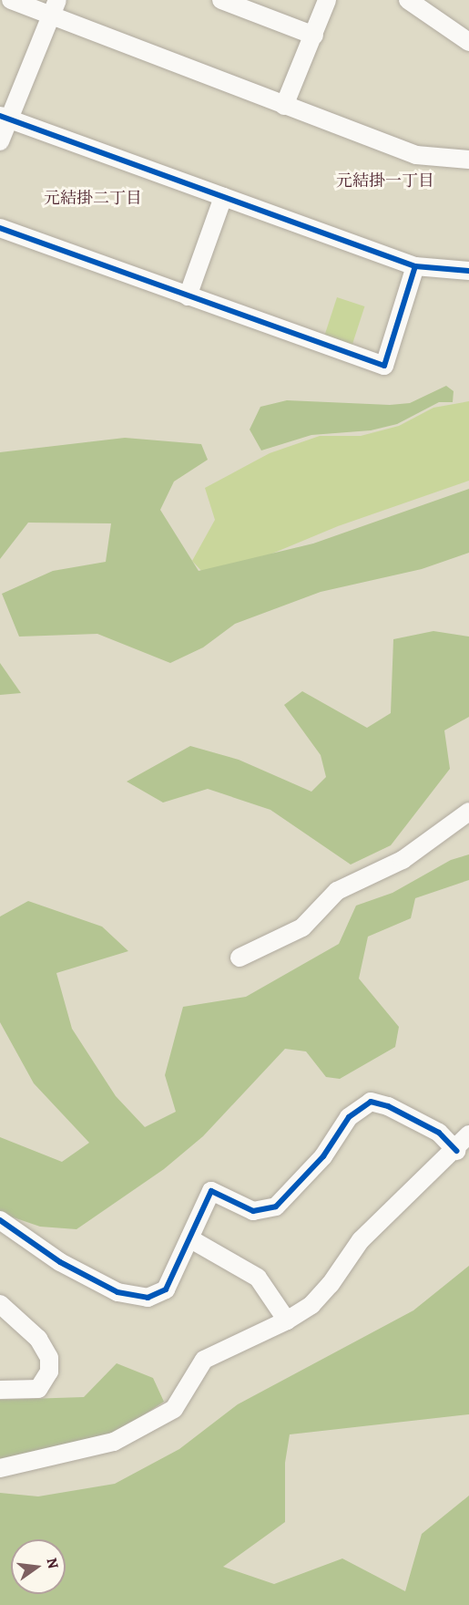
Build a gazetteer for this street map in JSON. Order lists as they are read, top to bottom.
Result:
{
  "districts": ["元結掛一丁目", "元結掛二丁目"],
  "north": "right"
}
